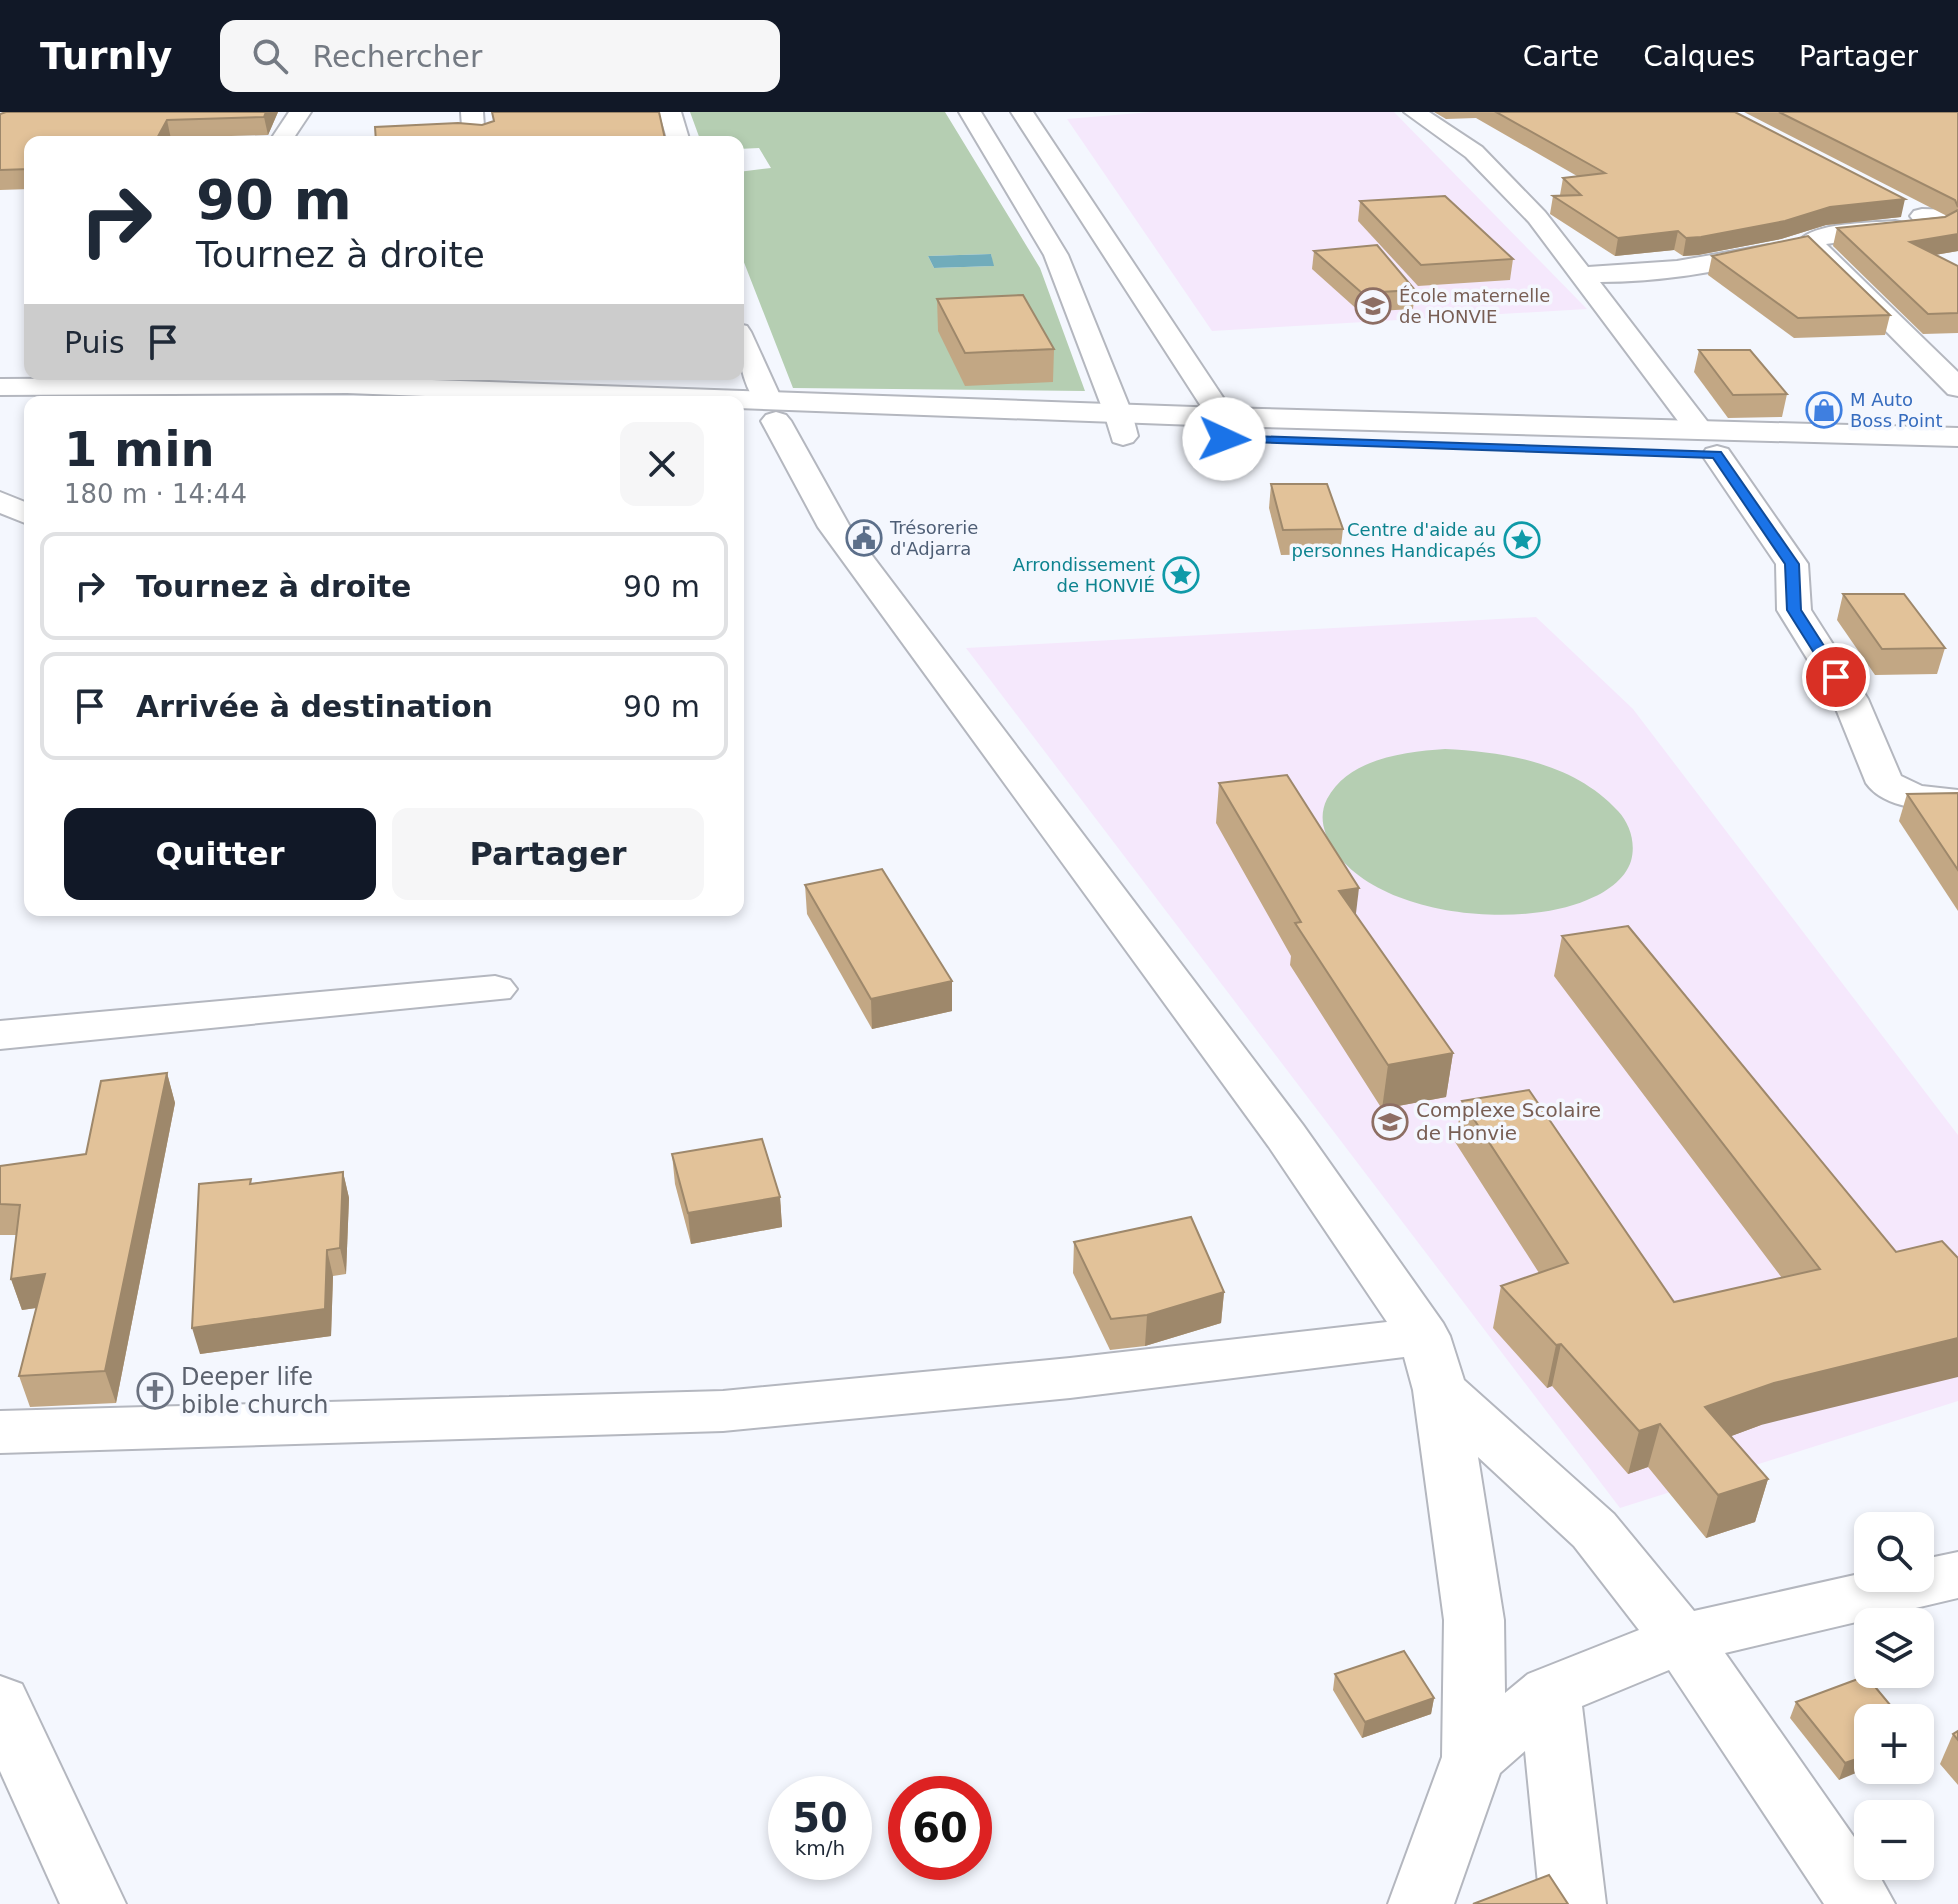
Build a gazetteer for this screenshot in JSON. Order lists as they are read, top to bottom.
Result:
{
  "places": {
    "school or university": ["École maternelle de HONVIE", "Complexe Scolaire de Honvie"],
    "shop": ["M Auto Boss Point"],
    "public building": ["Trésorerie d'Adjarra"],
    "place": ["Centre d'aide au personnes Handicapés", "Arrondissement de HONVIÉ"],
    "church": ["Deeper life bible church"]
  },
  "page": {
    "header": "Turnly",
    "search": "Rechercher",
    "nav": ["Carte", "Calques", "Partager"],
    "turn": ["90 m", "Tournez à droite"],
    "then": "Puis",
    "heading": ["1 min", "180 m · 14:44"],
    "list": [
      {
        "name": "Tournez à droite",
        "value": "90 m"
      },
      {
        "name": "Arrivée à destination",
        "value": "90 m"
      }
    ],
    "buttons": ["Quitter", "Partager"],
    "map_buttons": ["+", "−"],
    "speed": "50 km/h",
    "limit": "60"
  }
}
